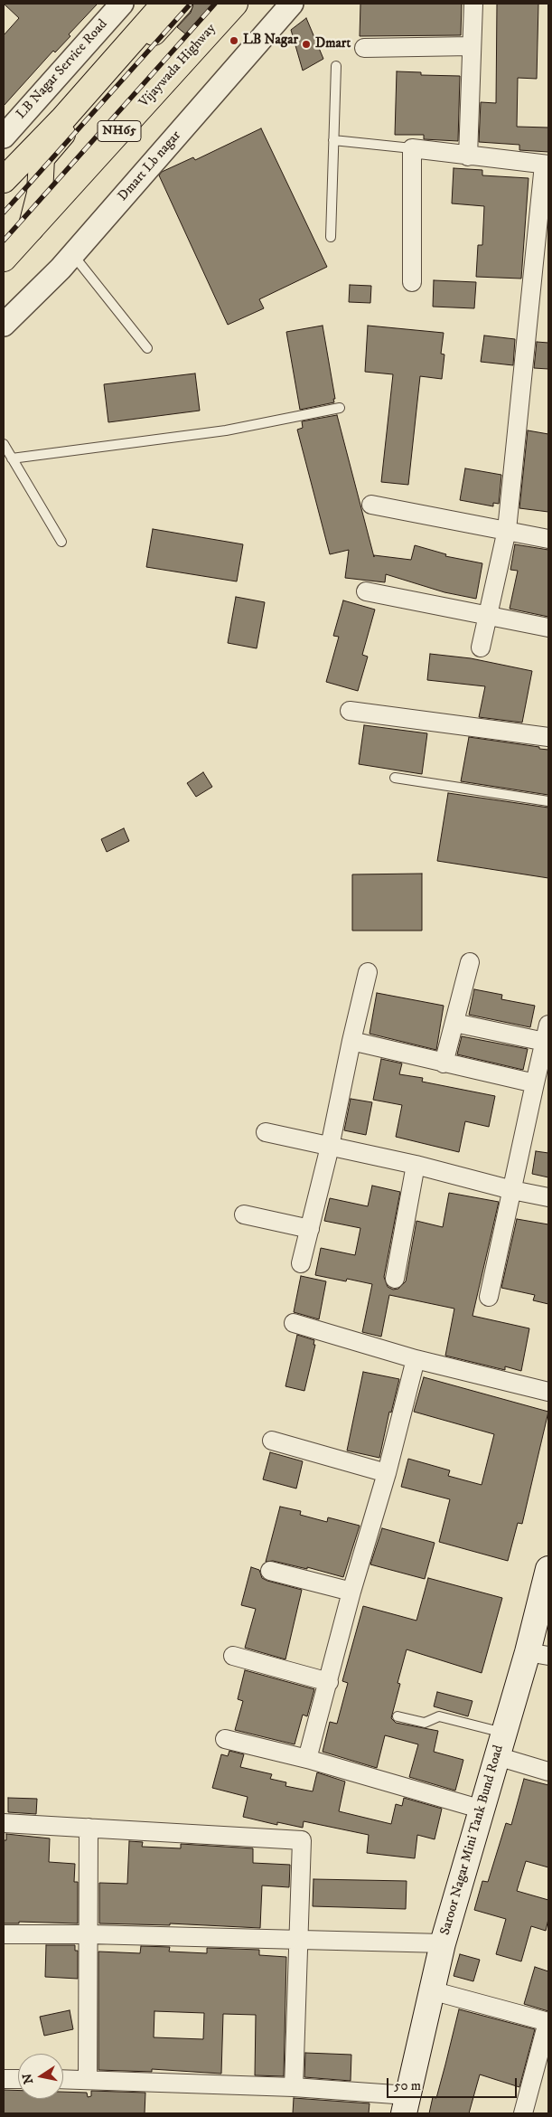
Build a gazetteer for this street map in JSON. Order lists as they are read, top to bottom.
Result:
{
  "streets": {
    "main road": ["Vijaywada Highway", "NH65", "Saroor Nagar Mini Tank Bund Road"],
    "street": ["LB Nagar Service Road", "Dmart Lb nagar"]
  },
  "places": ["LB Nagar", "Dmart"],
  "scale_bar": "50 m",
  "north": "left"
}
